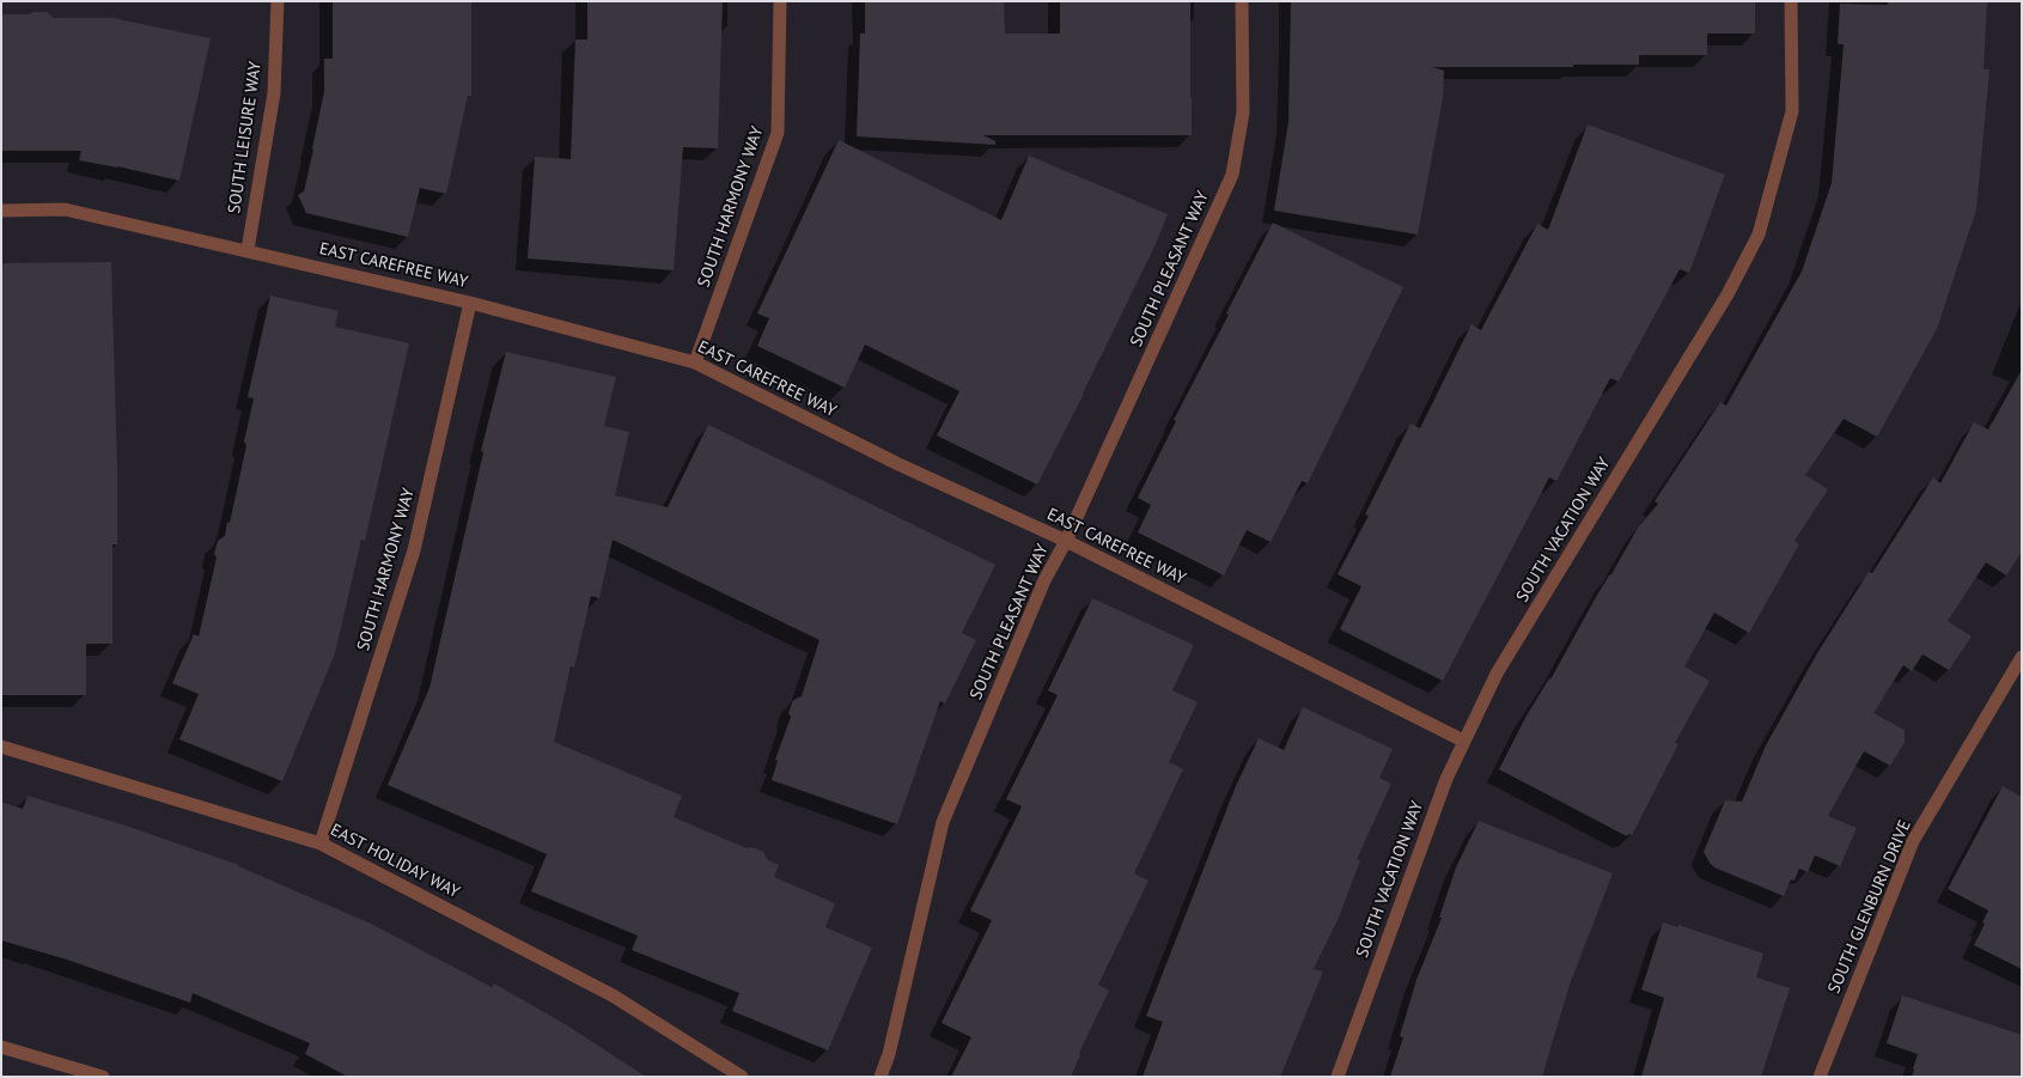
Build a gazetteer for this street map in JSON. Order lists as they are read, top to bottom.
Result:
{
  "streets": {
    "street": [
      "SOUTH LEISURE WAY",
      "SOUTH HARMONY WAY",
      "EAST CAREFREE WAY",
      "SOUTH PLEASANT WAY",
      "SOUTH VACATION WAY",
      "EAST HOLIDAY WAY",
      "SOUTH GLENBURN DRIVE"
    ]
  },
  "crossings": [
    ["SOUTH LEISURE WAY", "EAST CAREFREE WAY"],
    ["SOUTH HARMONY WAY", "EAST CAREFREE WAY"],
    ["SOUTH HARMONY WAY", "EAST HOLIDAY WAY"],
    ["EAST CAREFREE WAY", "SOUTH PLEASANT WAY"],
    ["EAST CAREFREE WAY", "SOUTH VACATION WAY"]
  ]
}
